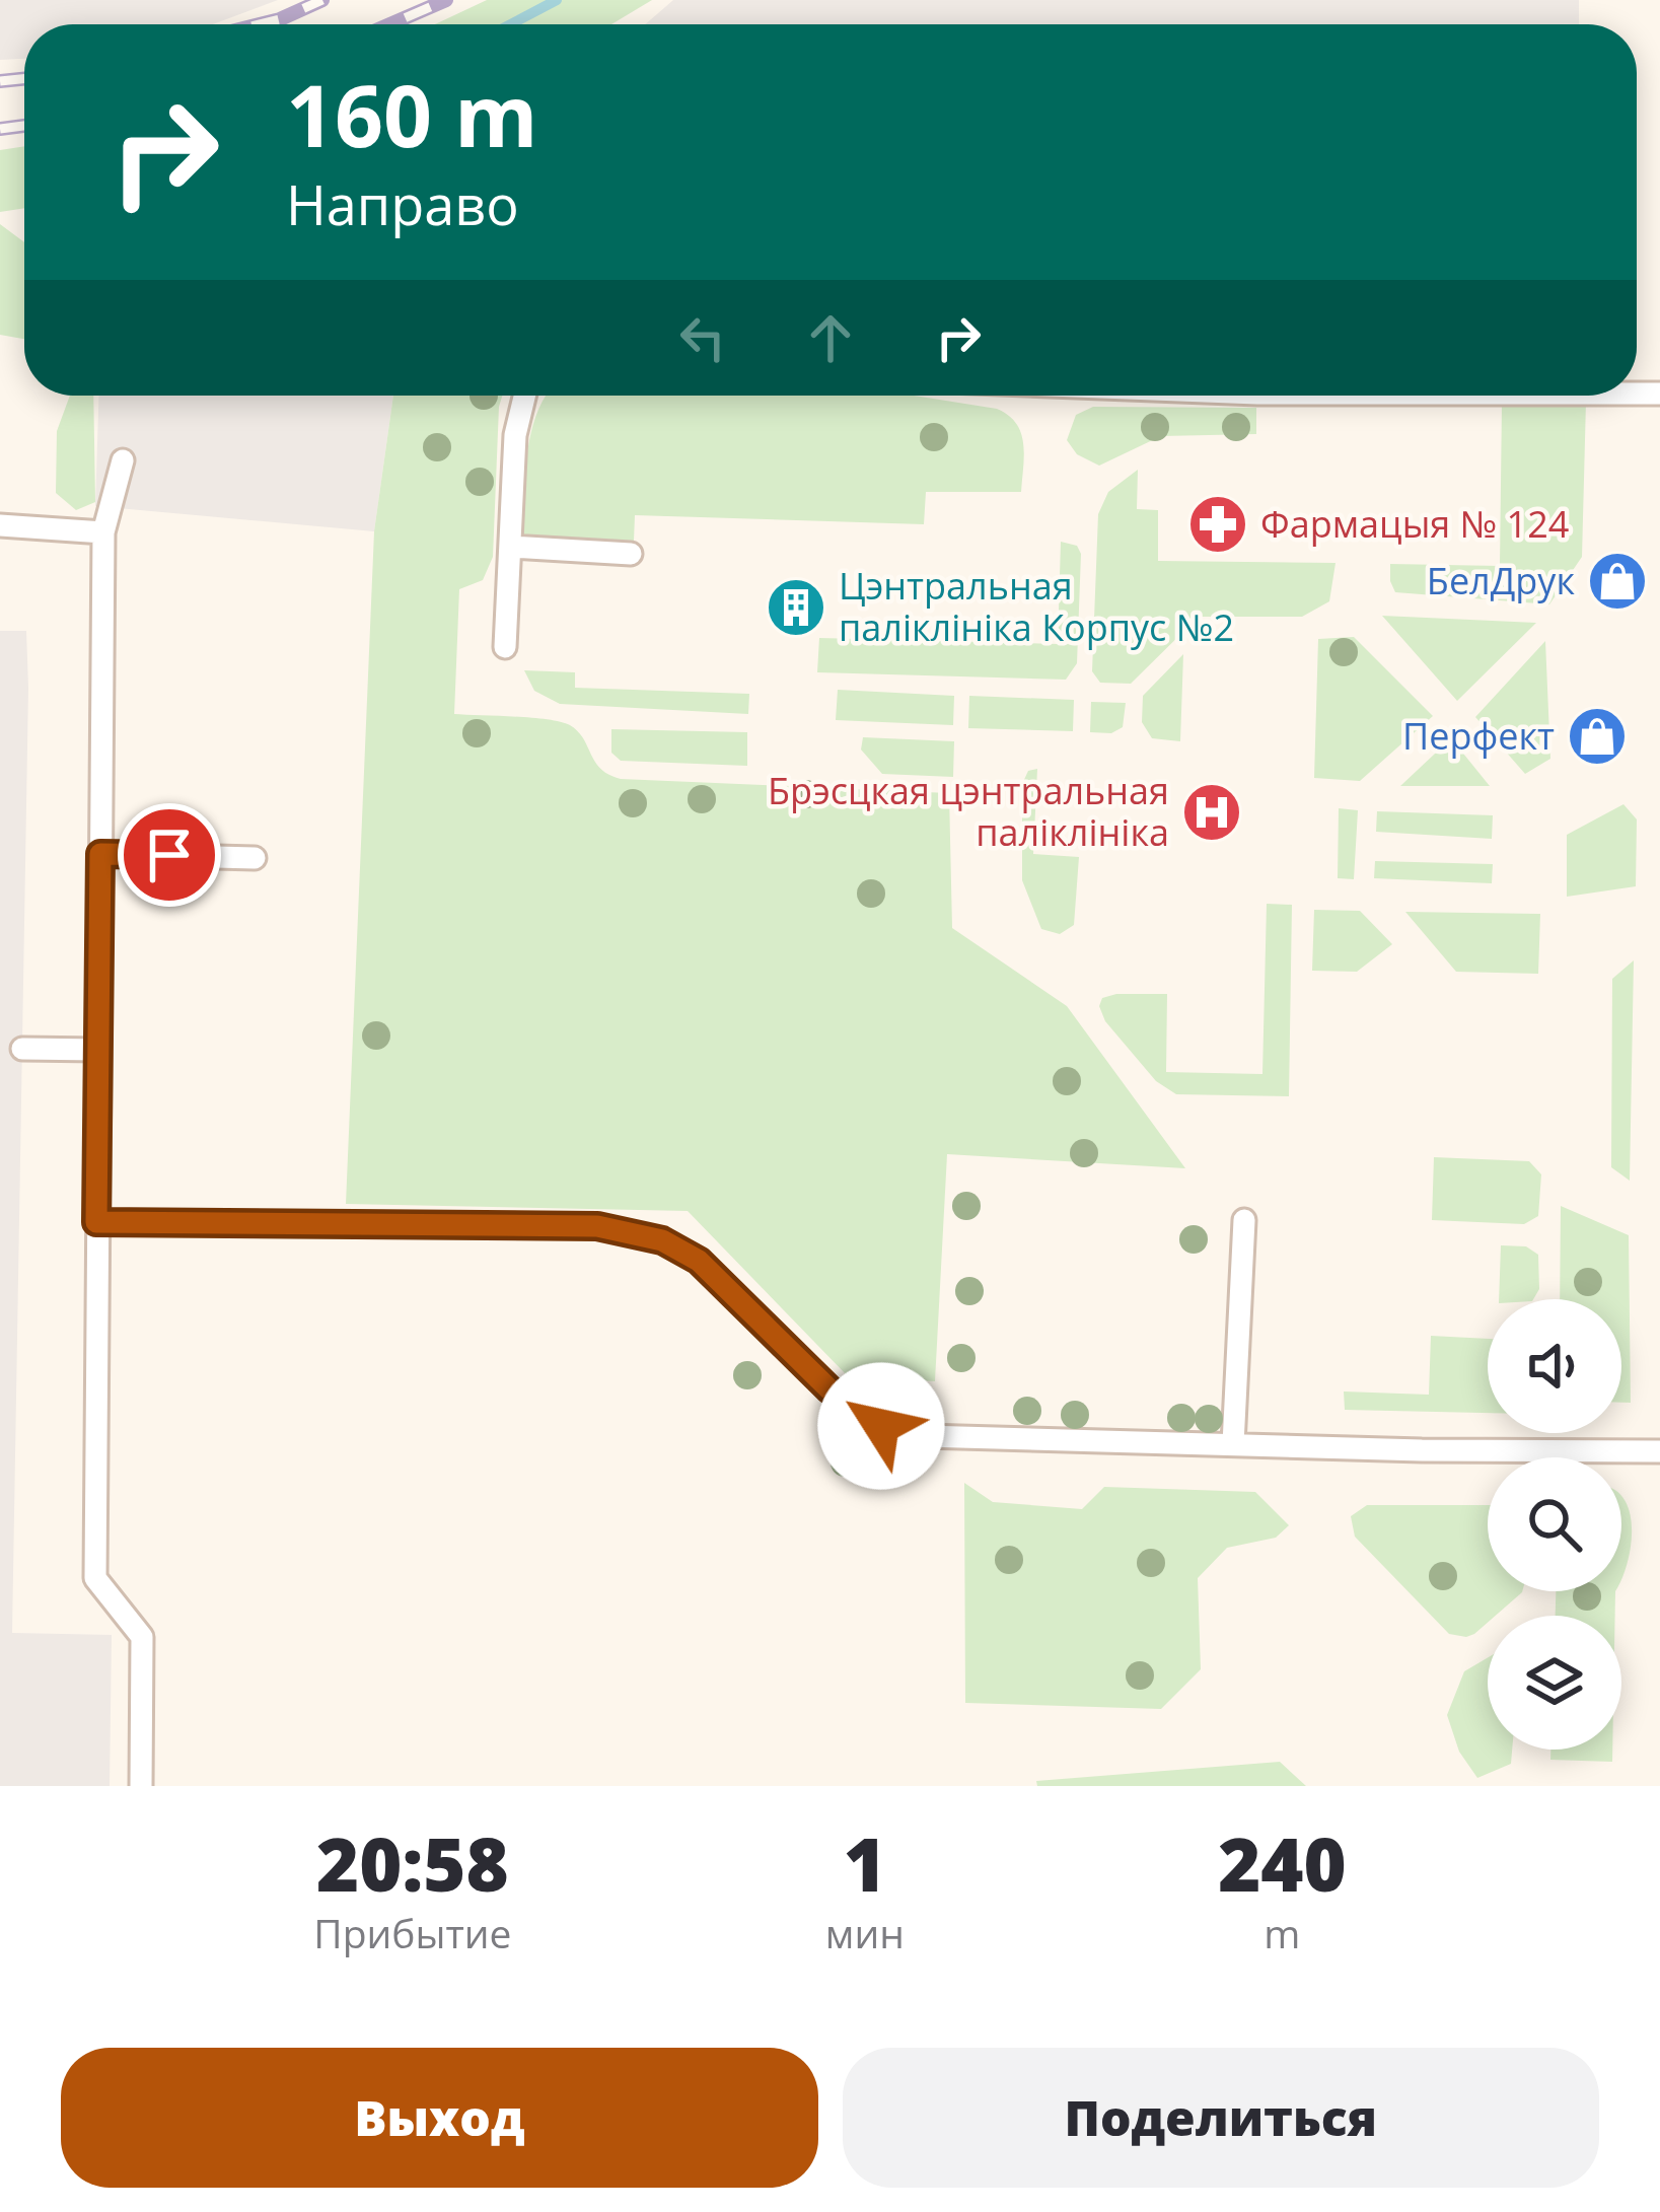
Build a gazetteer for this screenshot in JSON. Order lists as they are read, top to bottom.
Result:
{
  "places": {
    "pharmacy": ["Фармацыя № 124"],
    "shop": ["БелДрук", "Перфект"],
    "building": ["Цэнтральная паліклініка Корпус №2"],
    "hospital": ["Брэсцкая цэнтральная паліклініка"]
  },
  "page": {
    "turn": ["160 m", "Направо"],
    "eta": [
      "20:58",
      "Прибытие",
      "1",
      "мин",
      "240",
      "m"
    ],
    "buttons": ["Выход", "Поделиться"]
  }
}
